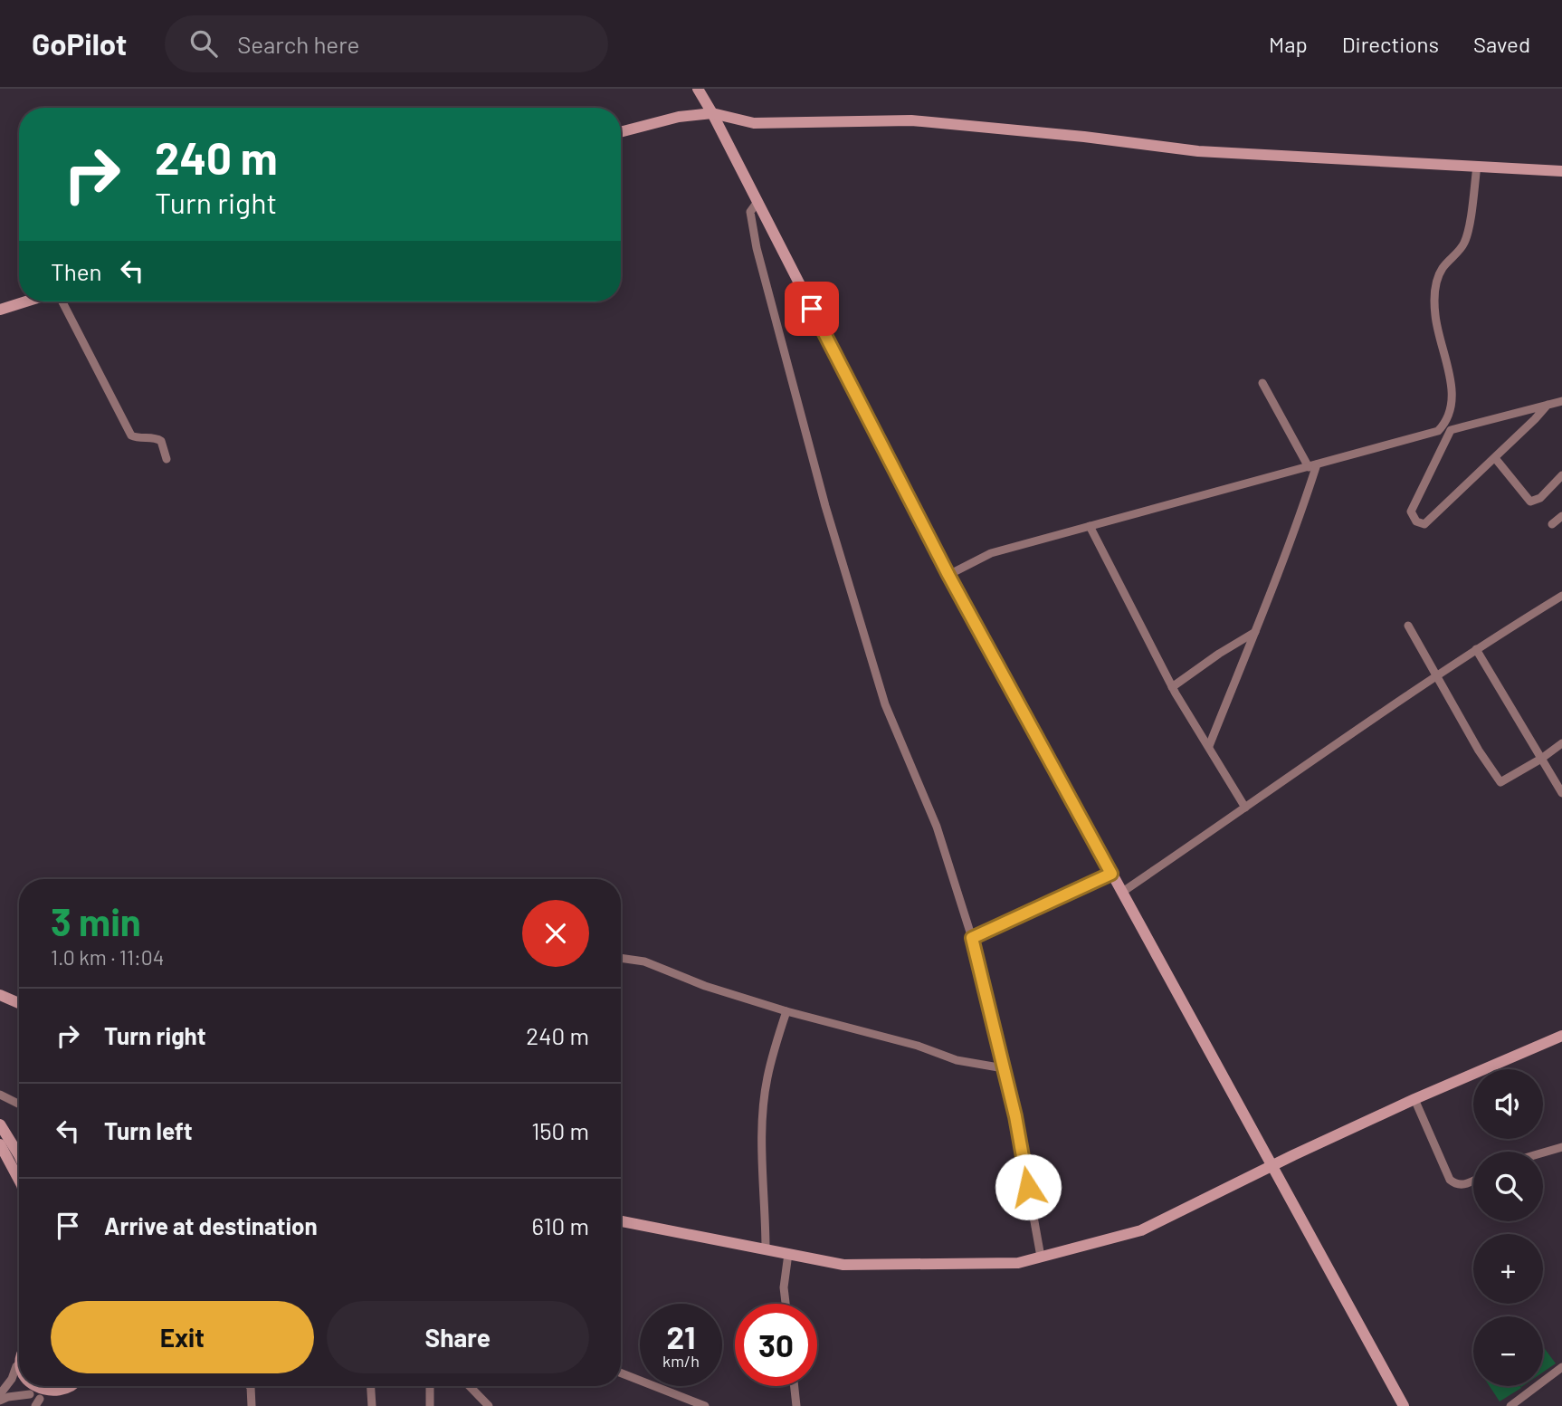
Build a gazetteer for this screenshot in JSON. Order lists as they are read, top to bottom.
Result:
{
  "page": {
    "header": "GoPilot",
    "search": "Search here",
    "nav": ["Map", "Directions", "Saved"],
    "turn": ["240 m", "Turn right"],
    "then": "Then",
    "heading": ["3 min", "1.0 km · 11:04"],
    "list": [
      {
        "name": "Turn right",
        "value": "240 m"
      },
      {
        "name": "Turn left",
        "value": "150 m"
      },
      {
        "name": "Arrive at destination",
        "value": "610 m"
      }
    ],
    "map_buttons": ["+", "−"],
    "buttons": ["Exit", "Share"],
    "speed": "21 km/h",
    "limit": "30"
  }
}
